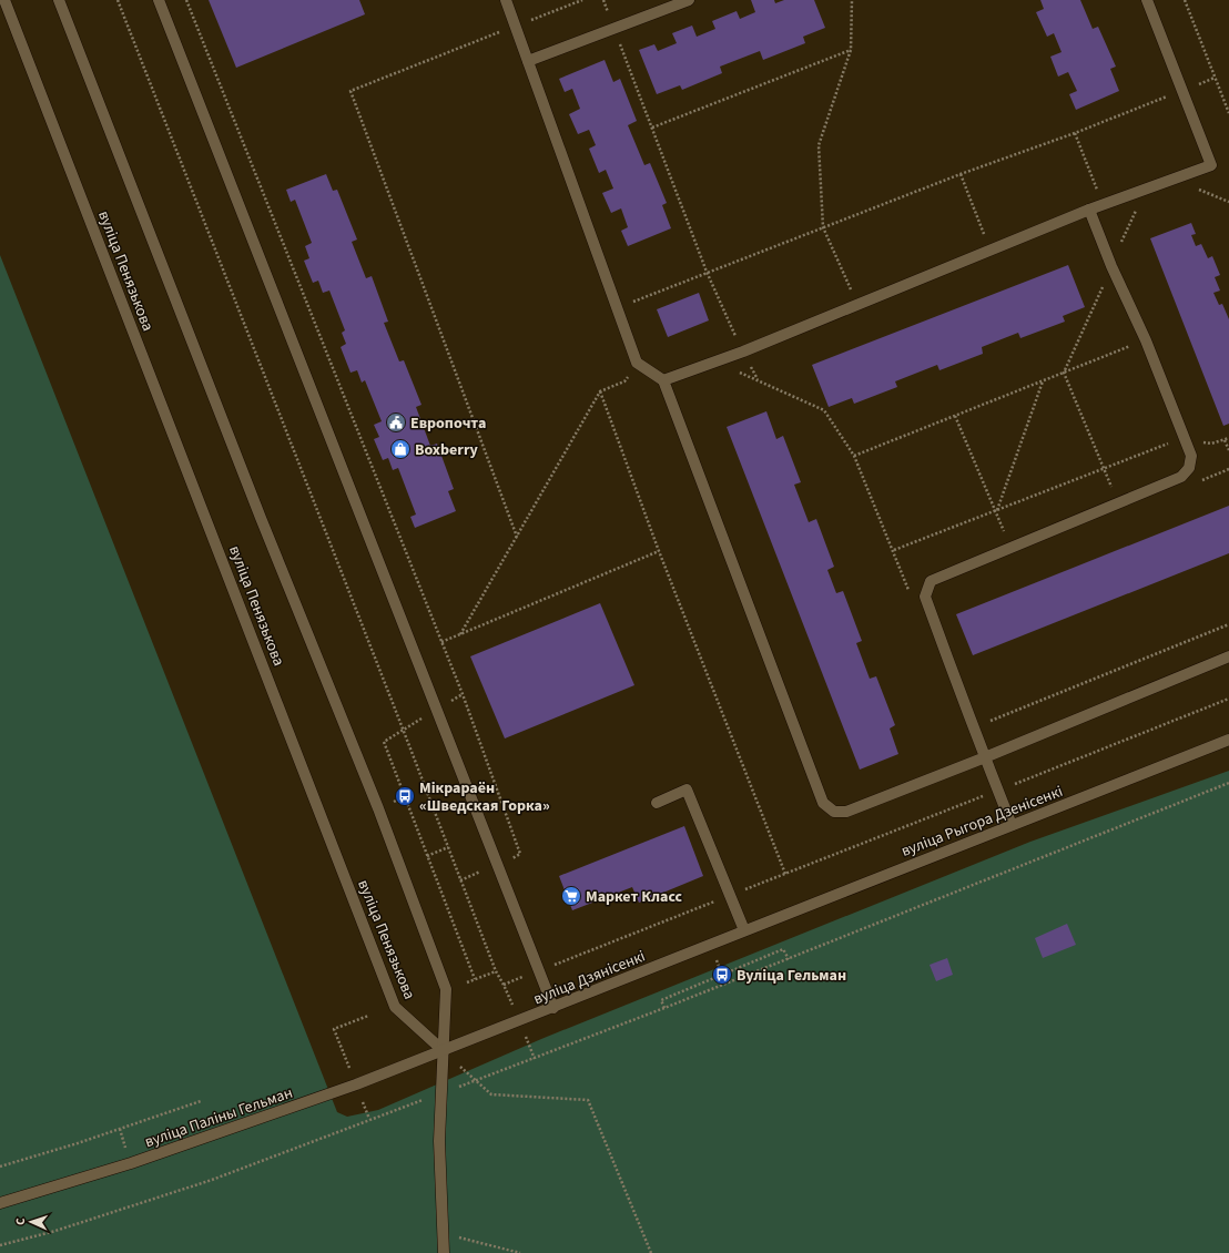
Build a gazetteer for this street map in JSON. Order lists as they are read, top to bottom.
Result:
{
  "streets": {
    "street": [
      "вуліца Пенязькова",
      "вуліца Рыгора Дзенісенкі",
      "вуліца Дзянісенкі",
      "вуліца Паліны Гельман"
    ]
  },
  "crossings": [
    ["вуліца Пенязькова", "вуліца Дзянісенкі"],
    ["вуліца Пенязькова", "вуліца Паліны Гельман"],
    ["вуліца Рыгора Дзенісенкі", "вуліца Дзянісенкі"],
    ["вуліца Дзянісенкі", "вуліца Паліны Гельман"]
  ],
  "places": {
    "public building": ["Европочта"],
    "shop": ["Boxberry"],
    "bus stop": ["Мікрараён «Шведская Горка»", "Вуліца Гельман"],
    "supermarket": ["Маркет Класс"]
  },
  "north": "left"
}
